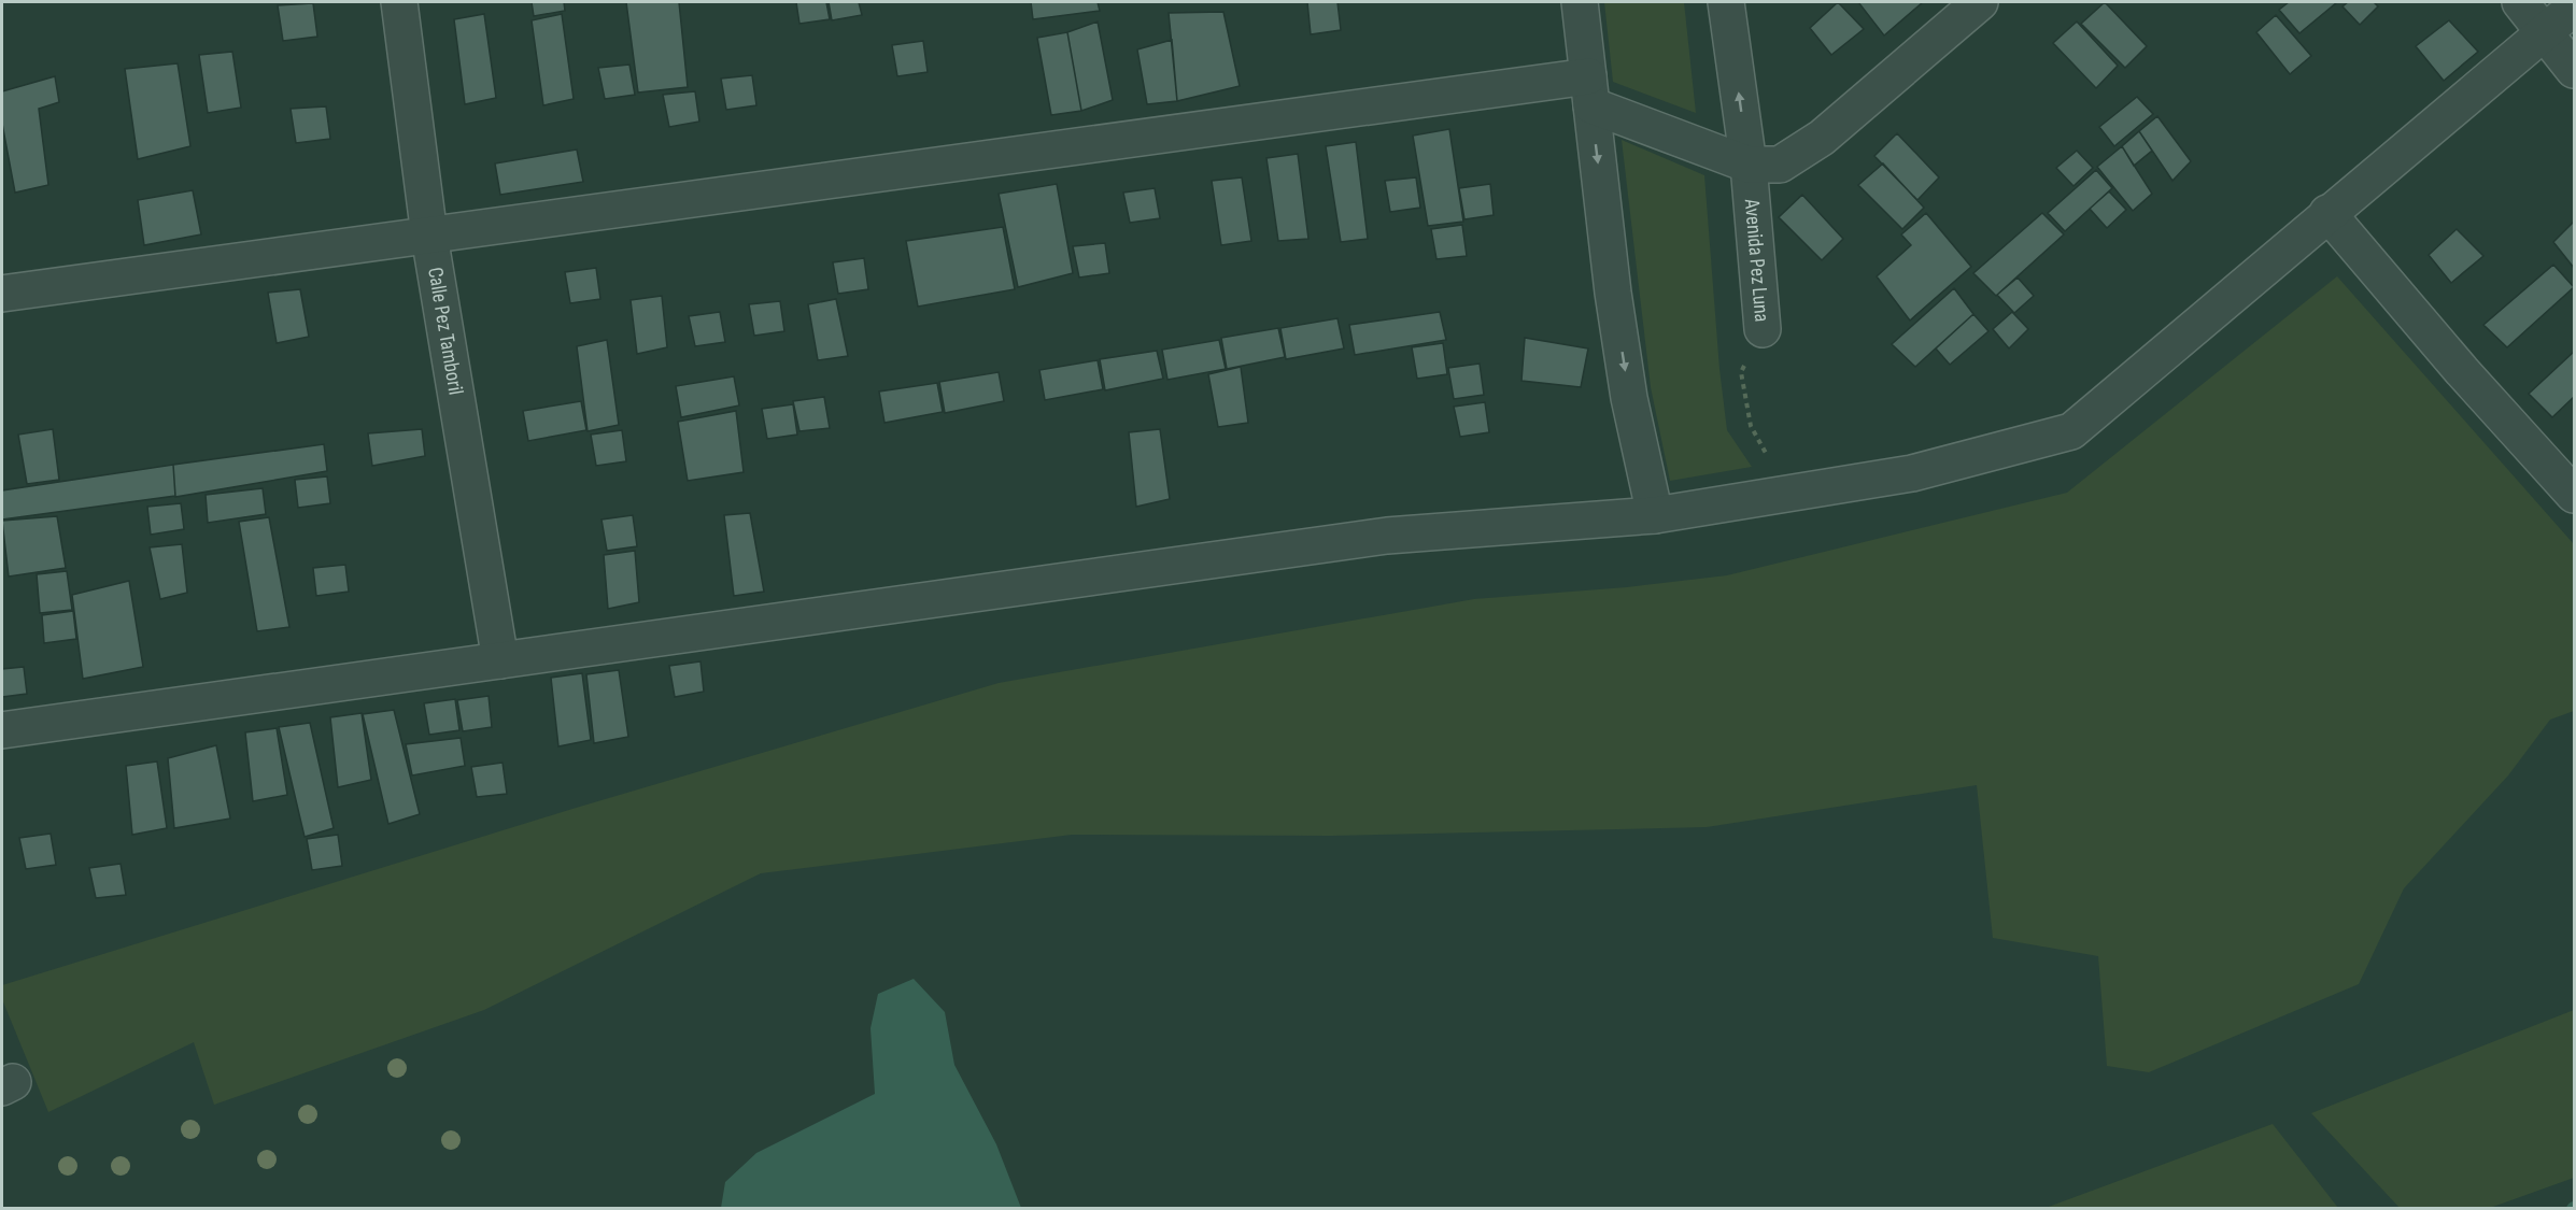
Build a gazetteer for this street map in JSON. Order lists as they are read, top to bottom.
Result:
{
  "streets": {
    "street": ["Avenida Pez Luna", "Calle Pez Tamboril"]
  }
}
